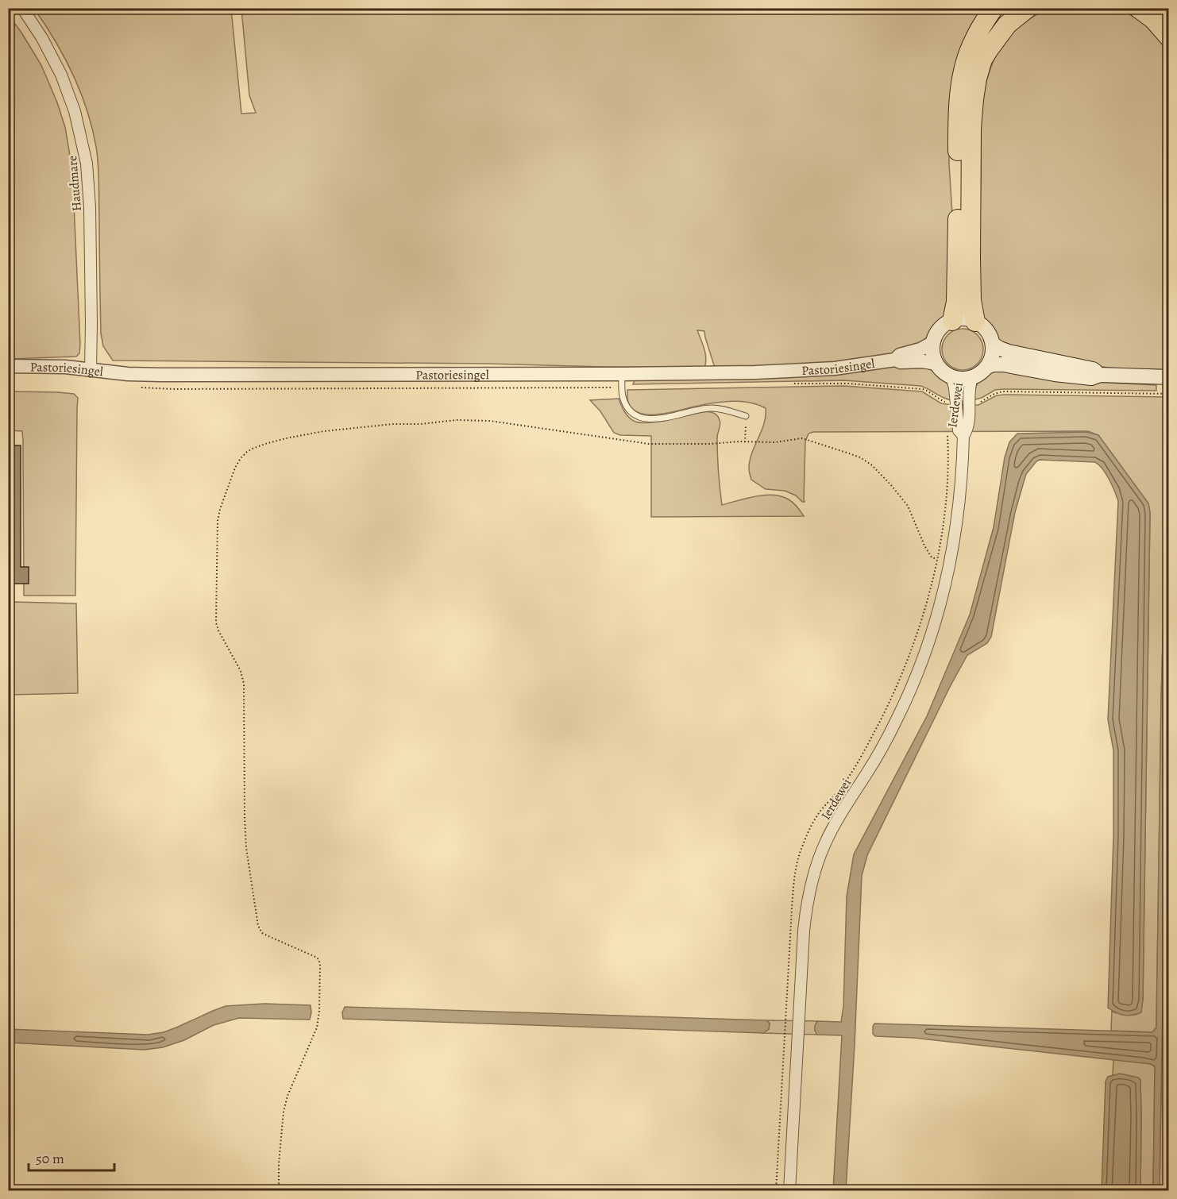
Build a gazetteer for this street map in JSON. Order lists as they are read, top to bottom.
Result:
{
  "streets": {
    "street": ["Haudmare", "Pastoriesingel", "Ierdewei"]
  },
  "crossings": [
    ["Haudmare", "Pastoriesingel"],
    ["Pastoriesingel", "Ierdewei"]
  ],
  "scale_bar": "50 m"
}
